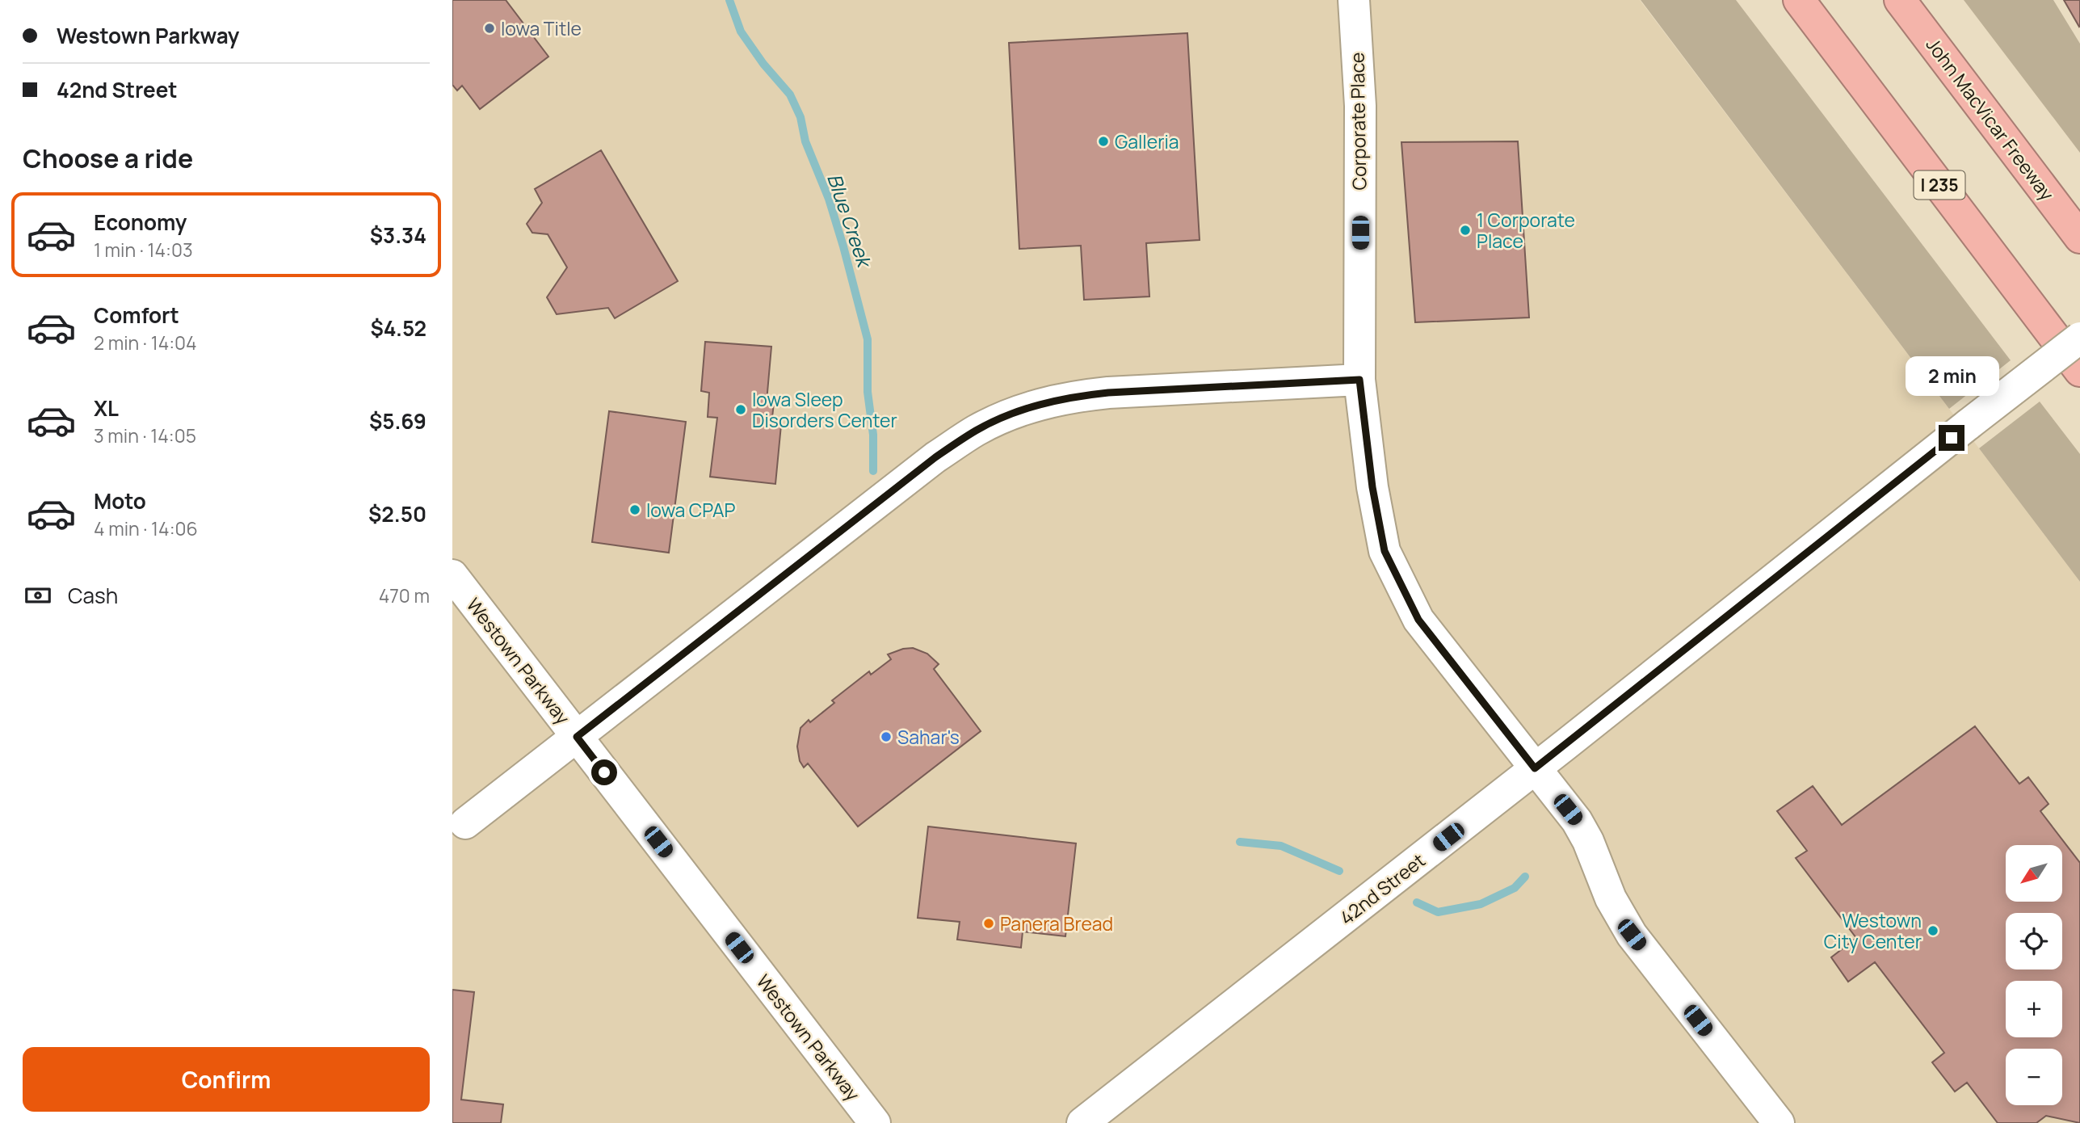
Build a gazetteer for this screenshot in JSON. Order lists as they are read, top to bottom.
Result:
{
  "streets": {
    "highway": ["John MacVicar Freeway", "I 235"],
    "street": ["Corporate Place", "Westown Parkway", "42nd Street"]
  },
  "crossings": [
    ["Corporate Place", "42nd Street"]
  ],
  "water": ["Blue Creek"],
  "places": [
    "Iowa Title",
    "Galleria",
    "1 Corporate Place",
    "Iowa Sleep Disorders Center",
    "Iowa CPAP",
    "Sahar's",
    "Panera Bread",
    "Westown City Center"
  ],
  "north": "bottom left",
  "page": {
    "banner": ["Westown Parkway", "42nd Street"],
    "heading": "Choose a ride",
    "list": [
      {
        "name": "Economy",
        "note": "1 min · 14:03",
        "value": "$3.34"
      },
      {
        "name": "Comfort",
        "note": "2 min · 14:04",
        "value": "$4.52"
      },
      {
        "name": "XL",
        "note": "3 min · 14:05",
        "value": "$5.69"
      },
      {
        "name": "Moto",
        "note": "4 min · 14:06",
        "value": "$2.50"
      }
    ],
    "bubble": "2 min",
    "pay": ["Cash", "470 m"],
    "map_buttons": ["+", "−"],
    "buttons": "Confirm"
  }
}
